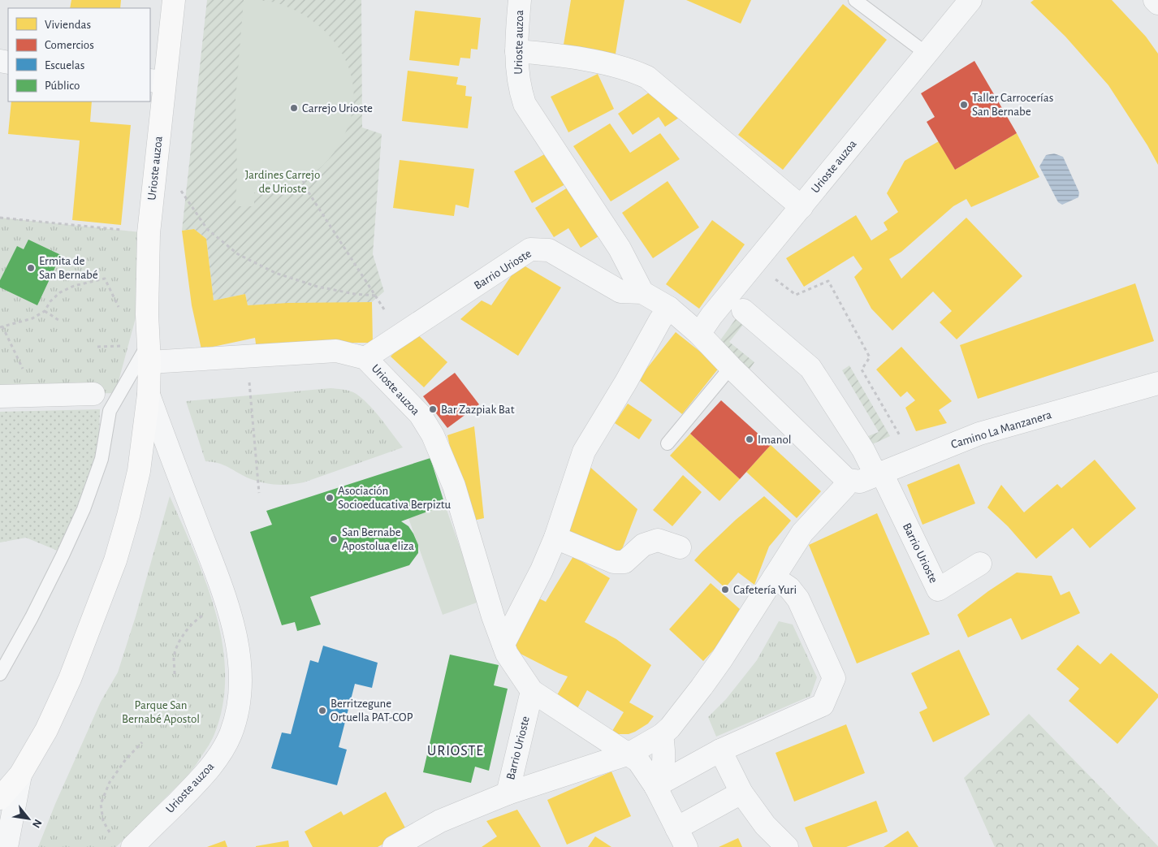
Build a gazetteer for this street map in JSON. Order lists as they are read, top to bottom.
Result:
{
  "streets": {
    "street": ["Urioste auzoa", "Barrio Urioste", "Camino La Manzanera"]
  },
  "crossings": [
    ["Urioste auzoa", "Barrio Urioste"],
    ["Barrio Urioste", "Camino La Manzanera"]
  ],
  "districts": ["URIOSTE"],
  "parks": ["Jardines Carrejo de Urioste", "Parque San Bernabé Apostol"],
  "places": [
    "Taller Carrocerías San Bernabe",
    "Carrejo Urioste",
    "Ermita de San Bernabé",
    "Bar Zazpiak Bat",
    "Imanol",
    "Asociación Socioeducativa Berpiztu",
    "San Bernabe Apostolua eliza",
    "Cafetería Yuri",
    "Berritzegune Ortuella PAT-COP"
  ],
  "legend": [
    "Viviendas",
    "Comercios",
    "Escuelas",
    "Público"
  ],
  "north": "bottom right"
}
